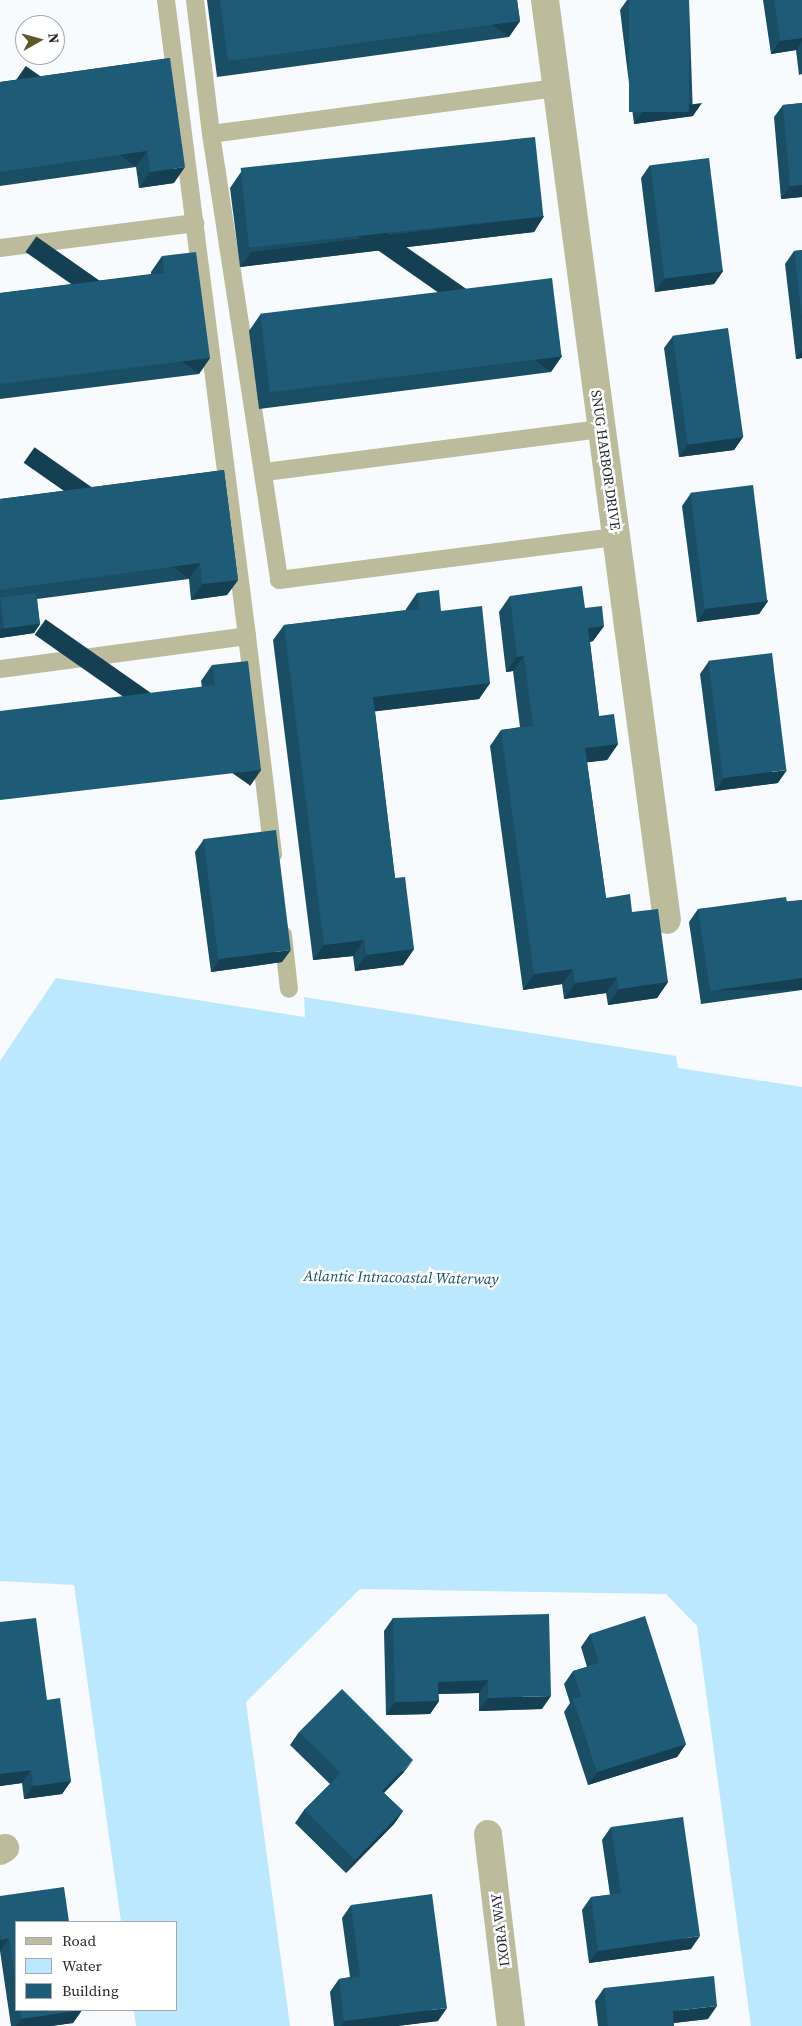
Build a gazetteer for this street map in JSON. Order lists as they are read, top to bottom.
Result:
{
  "streets": {
    "street": ["SNUG HARBOR DRIVE", "IXORA WAY"]
  },
  "water": ["Atlantic Intracoastal Waterway"],
  "legend": ["Road", "Water", "Building"],
  "north": "right"
}
